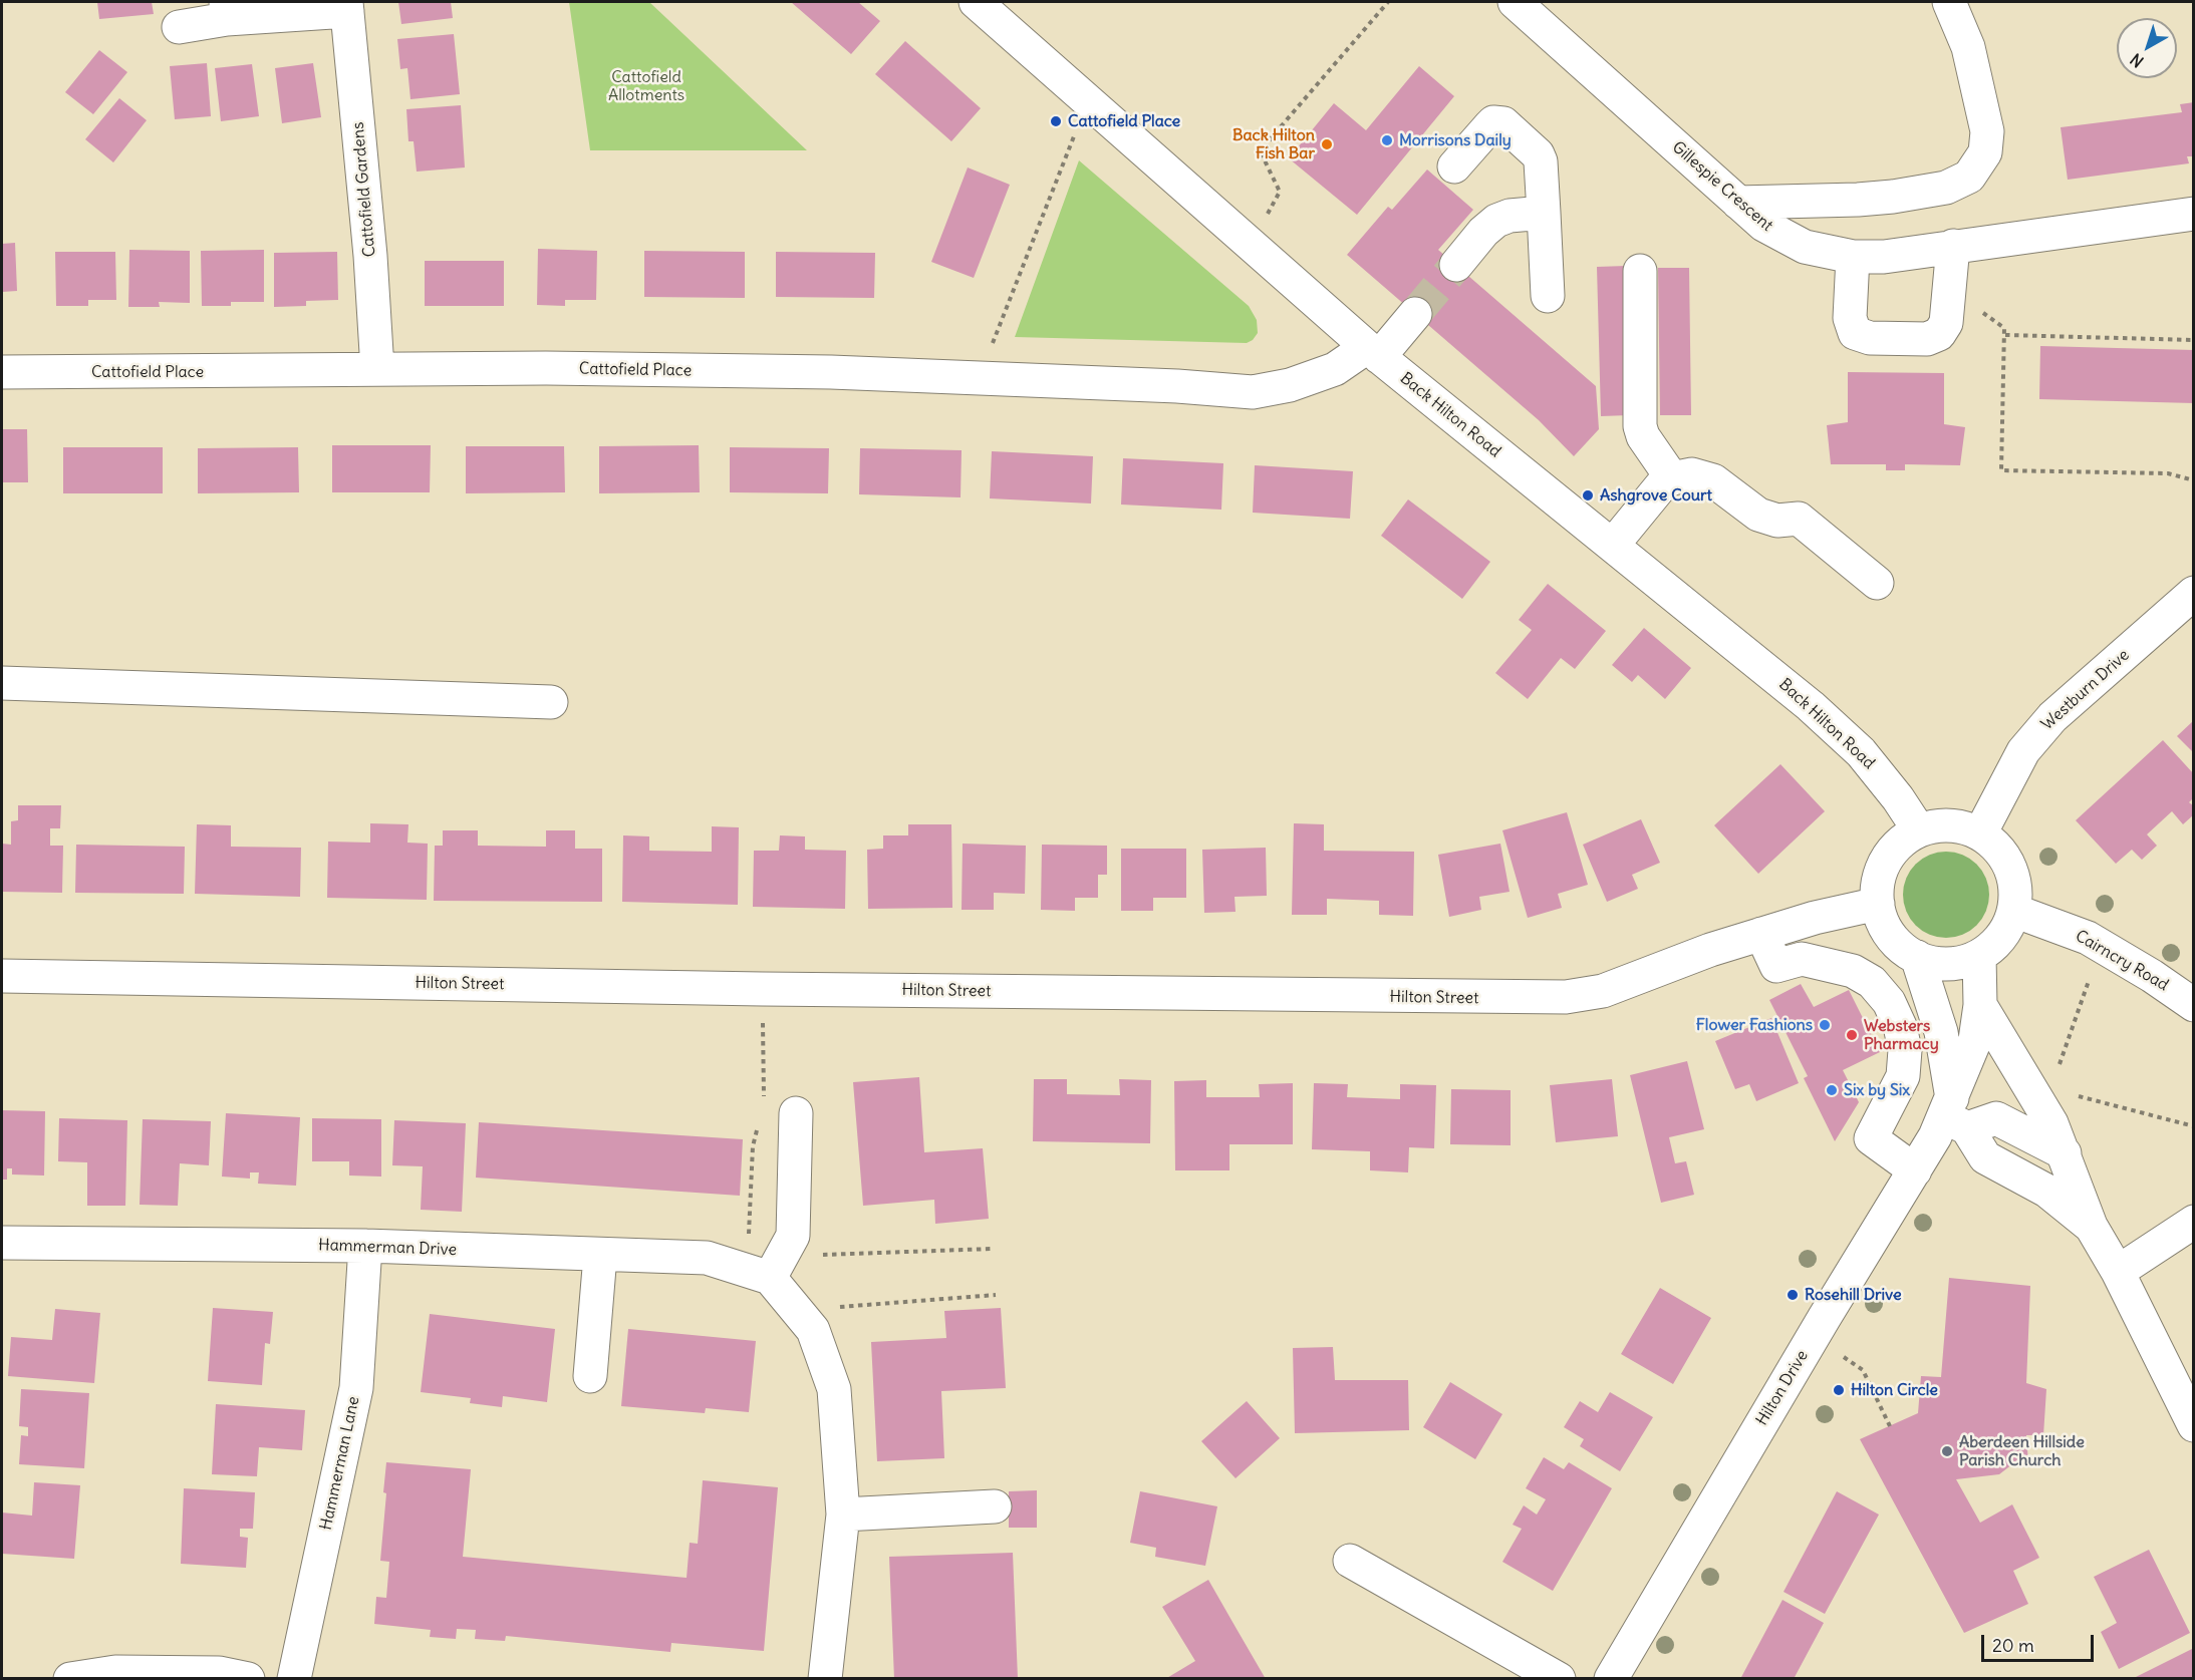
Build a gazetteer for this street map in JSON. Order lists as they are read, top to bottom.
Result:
{
  "streets": {
    "street": [
      "Gillespie Crescent",
      "Cattofield Gardens",
      "Cattofield Place",
      "Back Hilton Road",
      "Westburn Drive",
      "Cairncry Road",
      "Hilton Street",
      "Hammerman Drive",
      "Hilton Drive",
      "Hammerman Lane"
    ]
  },
  "crossings": [
    ["Cattofield Gardens", "Cattofield Place"],
    ["Cattofield Place", "Back Hilton Road"],
    ["Back Hilton Road", "Westburn Drive"],
    ["Back Hilton Road", "Cairncry Road"],
    ["Back Hilton Road", "Hilton Street"],
    ["Back Hilton Road", "Hilton Drive"],
    ["Westburn Drive", "Cairncry Road"],
    ["Westburn Drive", "Hilton Street"],
    ["Westburn Drive", "Hilton Drive"],
    ["Cairncry Road", "Hilton Street"],
    ["Cairncry Road", "Hilton Drive"],
    ["Hilton Street", "Hilton Drive"],
    ["Hammerman Drive", "Hammerman Lane"]
  ],
  "parks": ["Cattofield Allotments"],
  "places": [
    "Cattofield Place",
    "Morrisons Daily",
    "Back Hilton Fish Bar",
    "Ashgrove Court",
    "Flower Fashions",
    "Websters Pharmacy",
    "Six by Six",
    "Rosehill Drive",
    "Hilton Circle",
    "Aberdeen Hillside Parish Church"
  ],
  "scale_bar": "20 m",
  "north": "bottom left"
}
